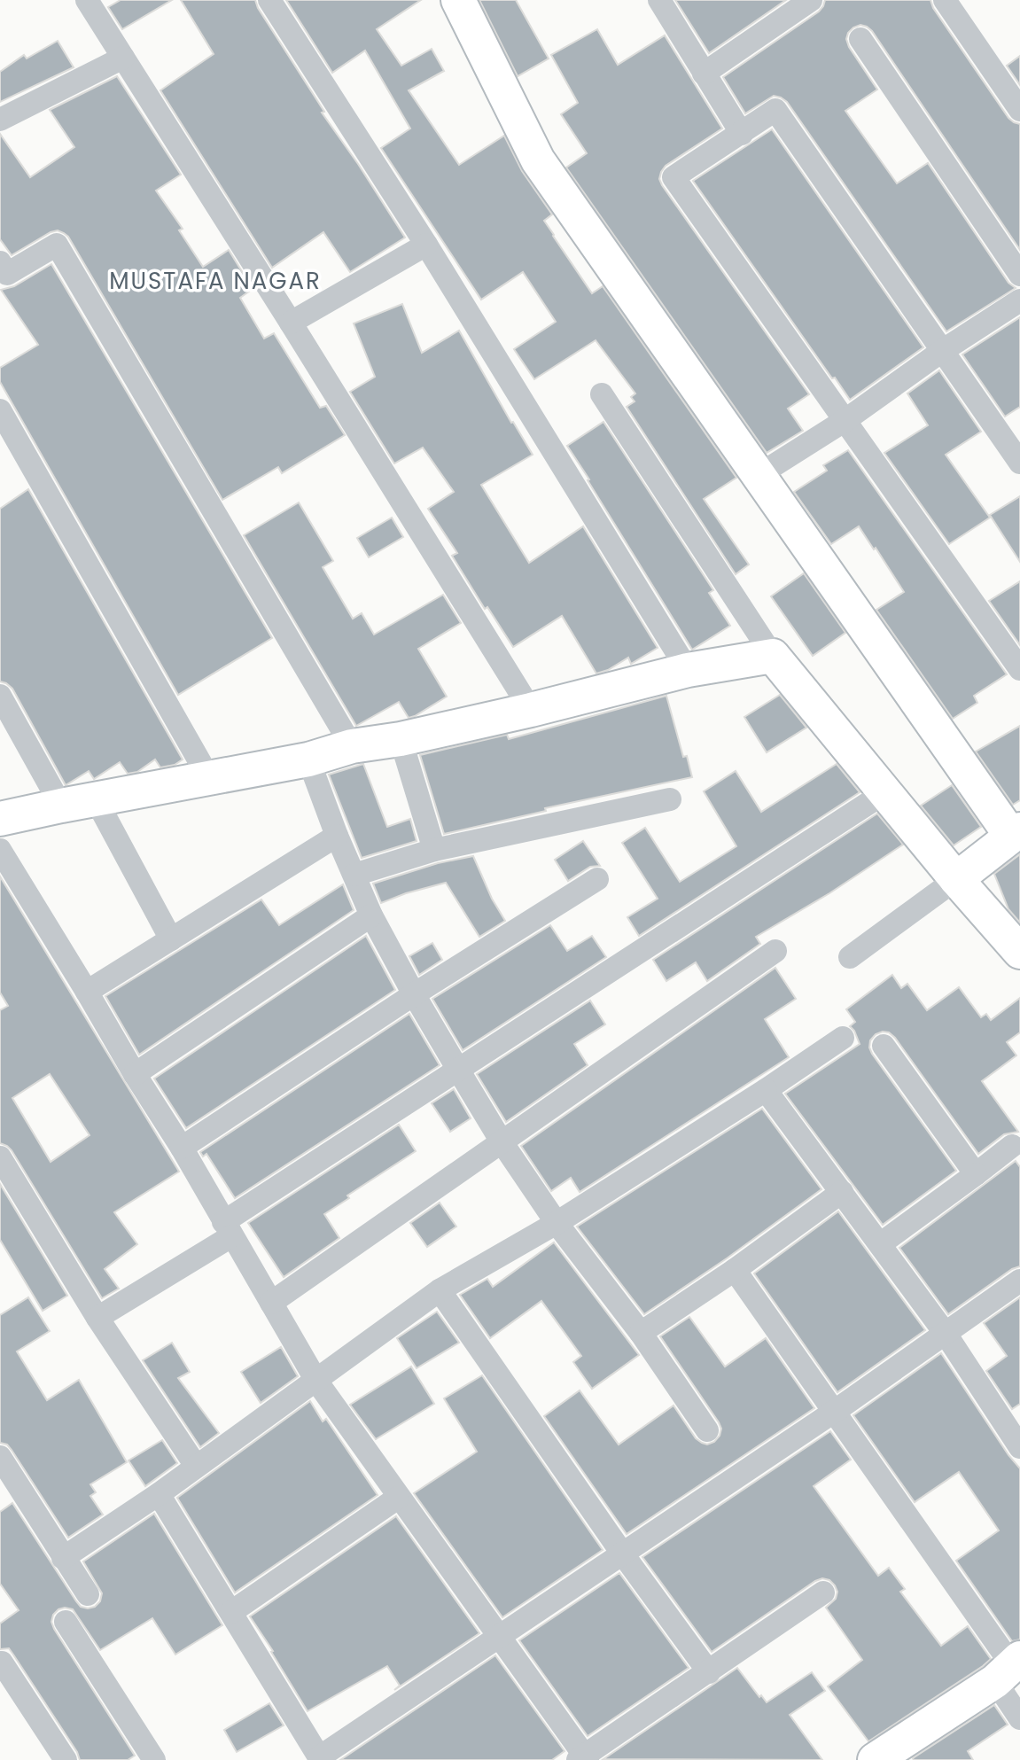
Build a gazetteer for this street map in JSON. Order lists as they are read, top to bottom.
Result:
{
  "districts": ["MUSTAFA NAGAR"]
}
